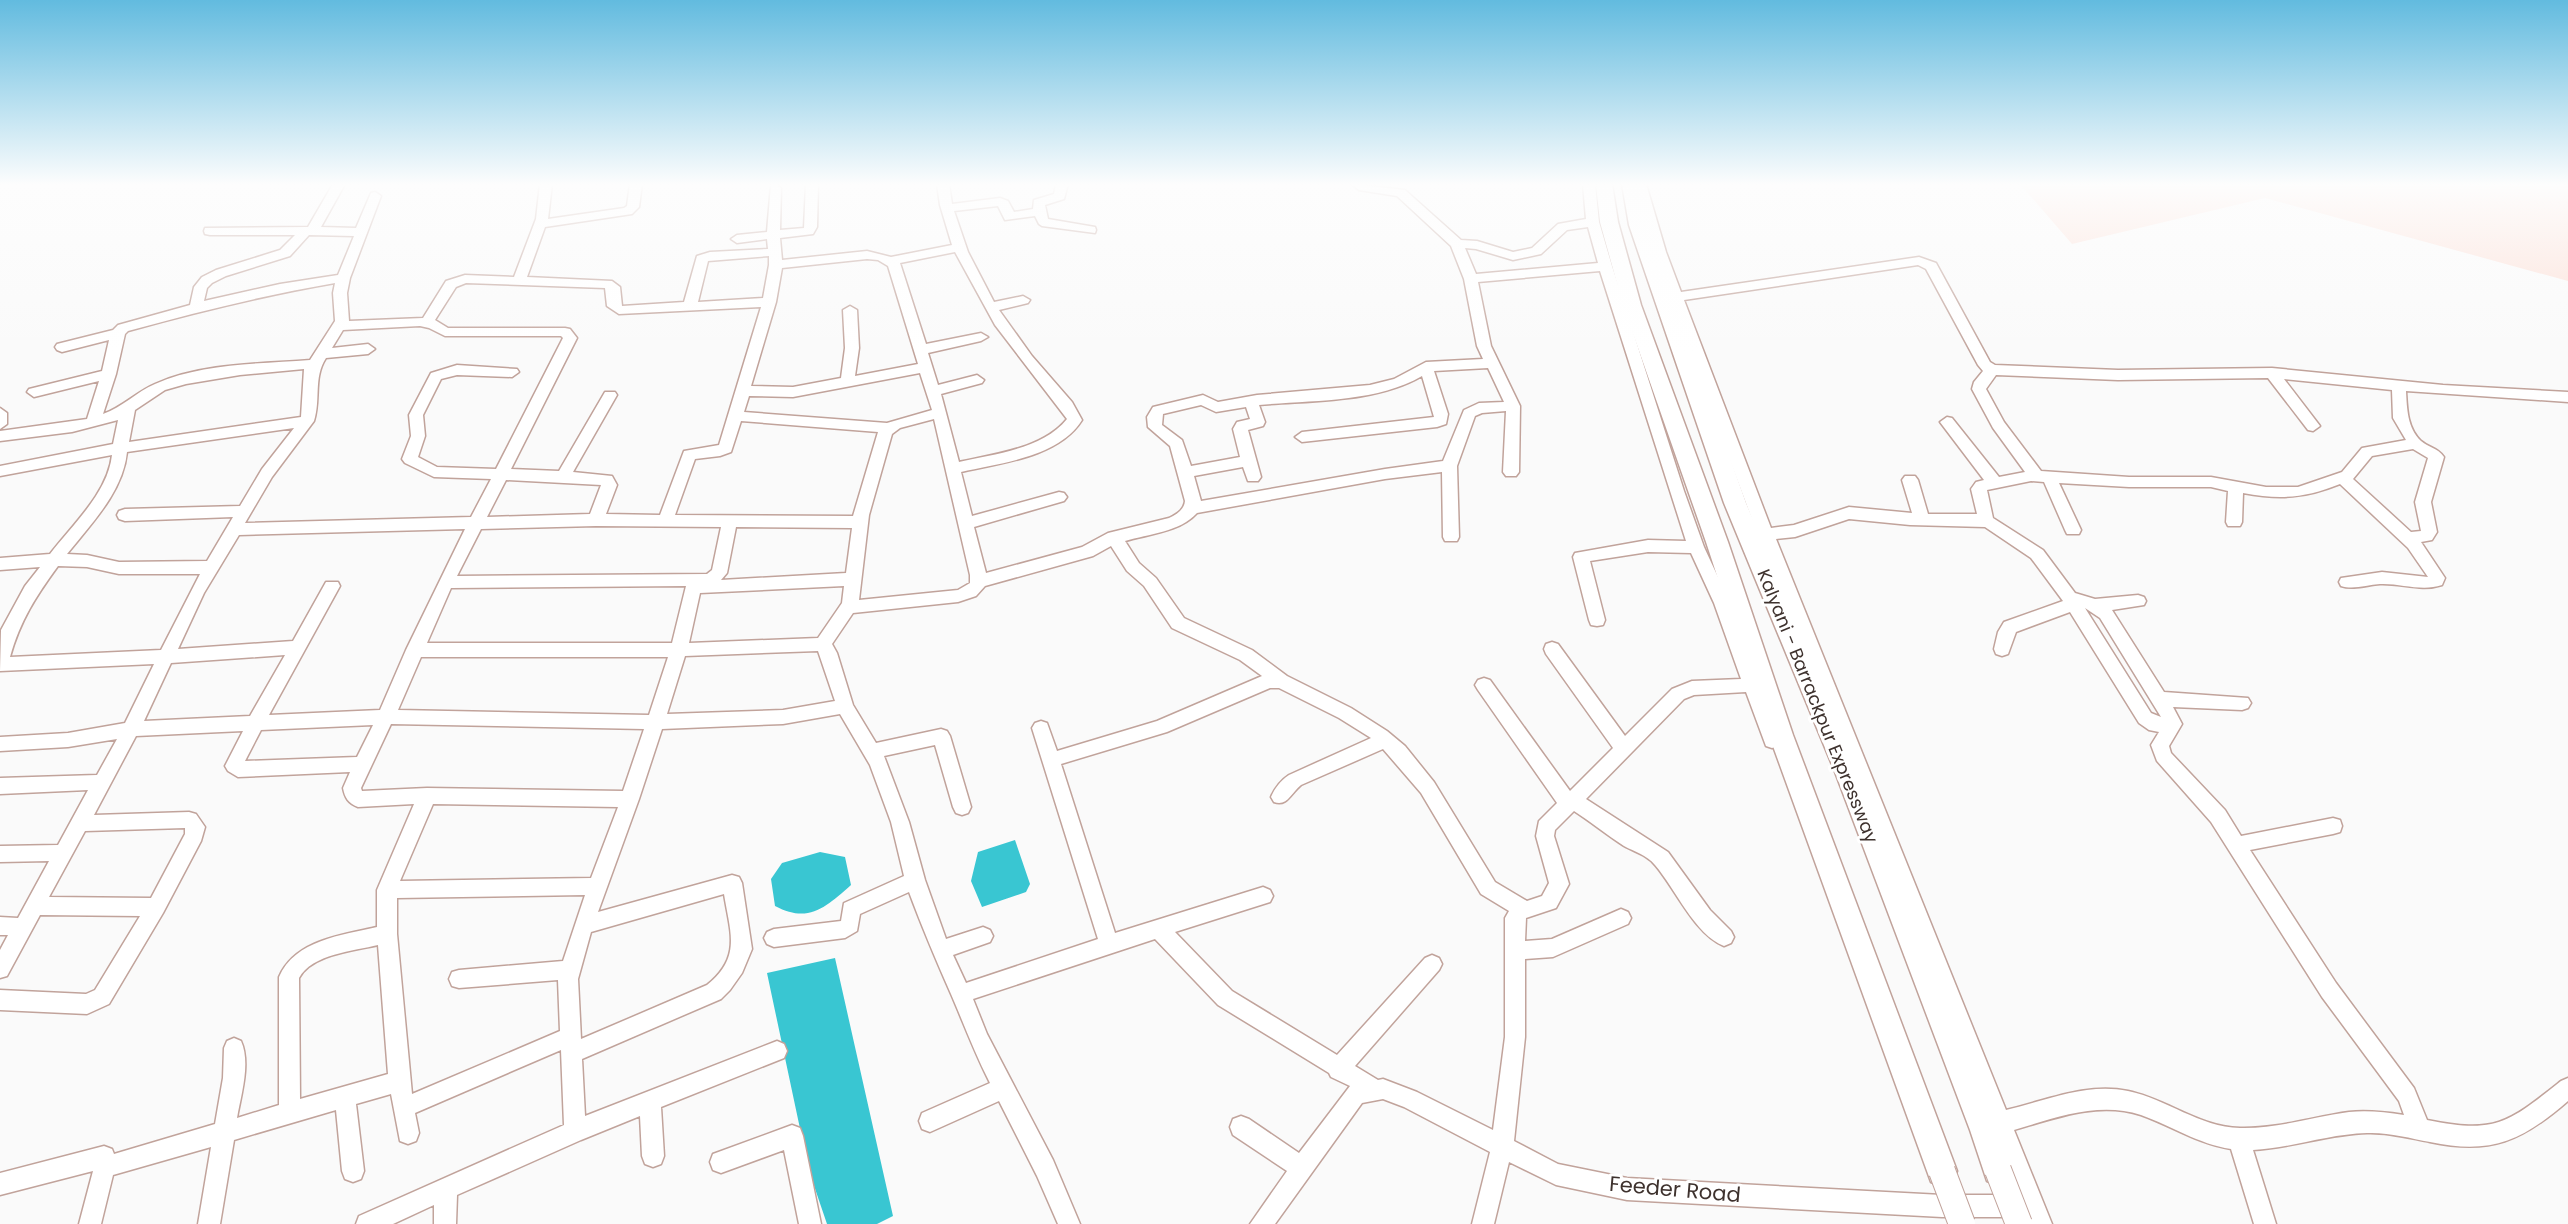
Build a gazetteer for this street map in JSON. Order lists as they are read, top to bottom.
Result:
{
  "streets": {
    "highway": ["Kalyani - Barrackpur Expressway"],
    "street": ["Feeder Road"]
  },
  "crossings": [
    ["Kalyani - Barrackpur Expressway", "Feeder Road"]
  ]
}
